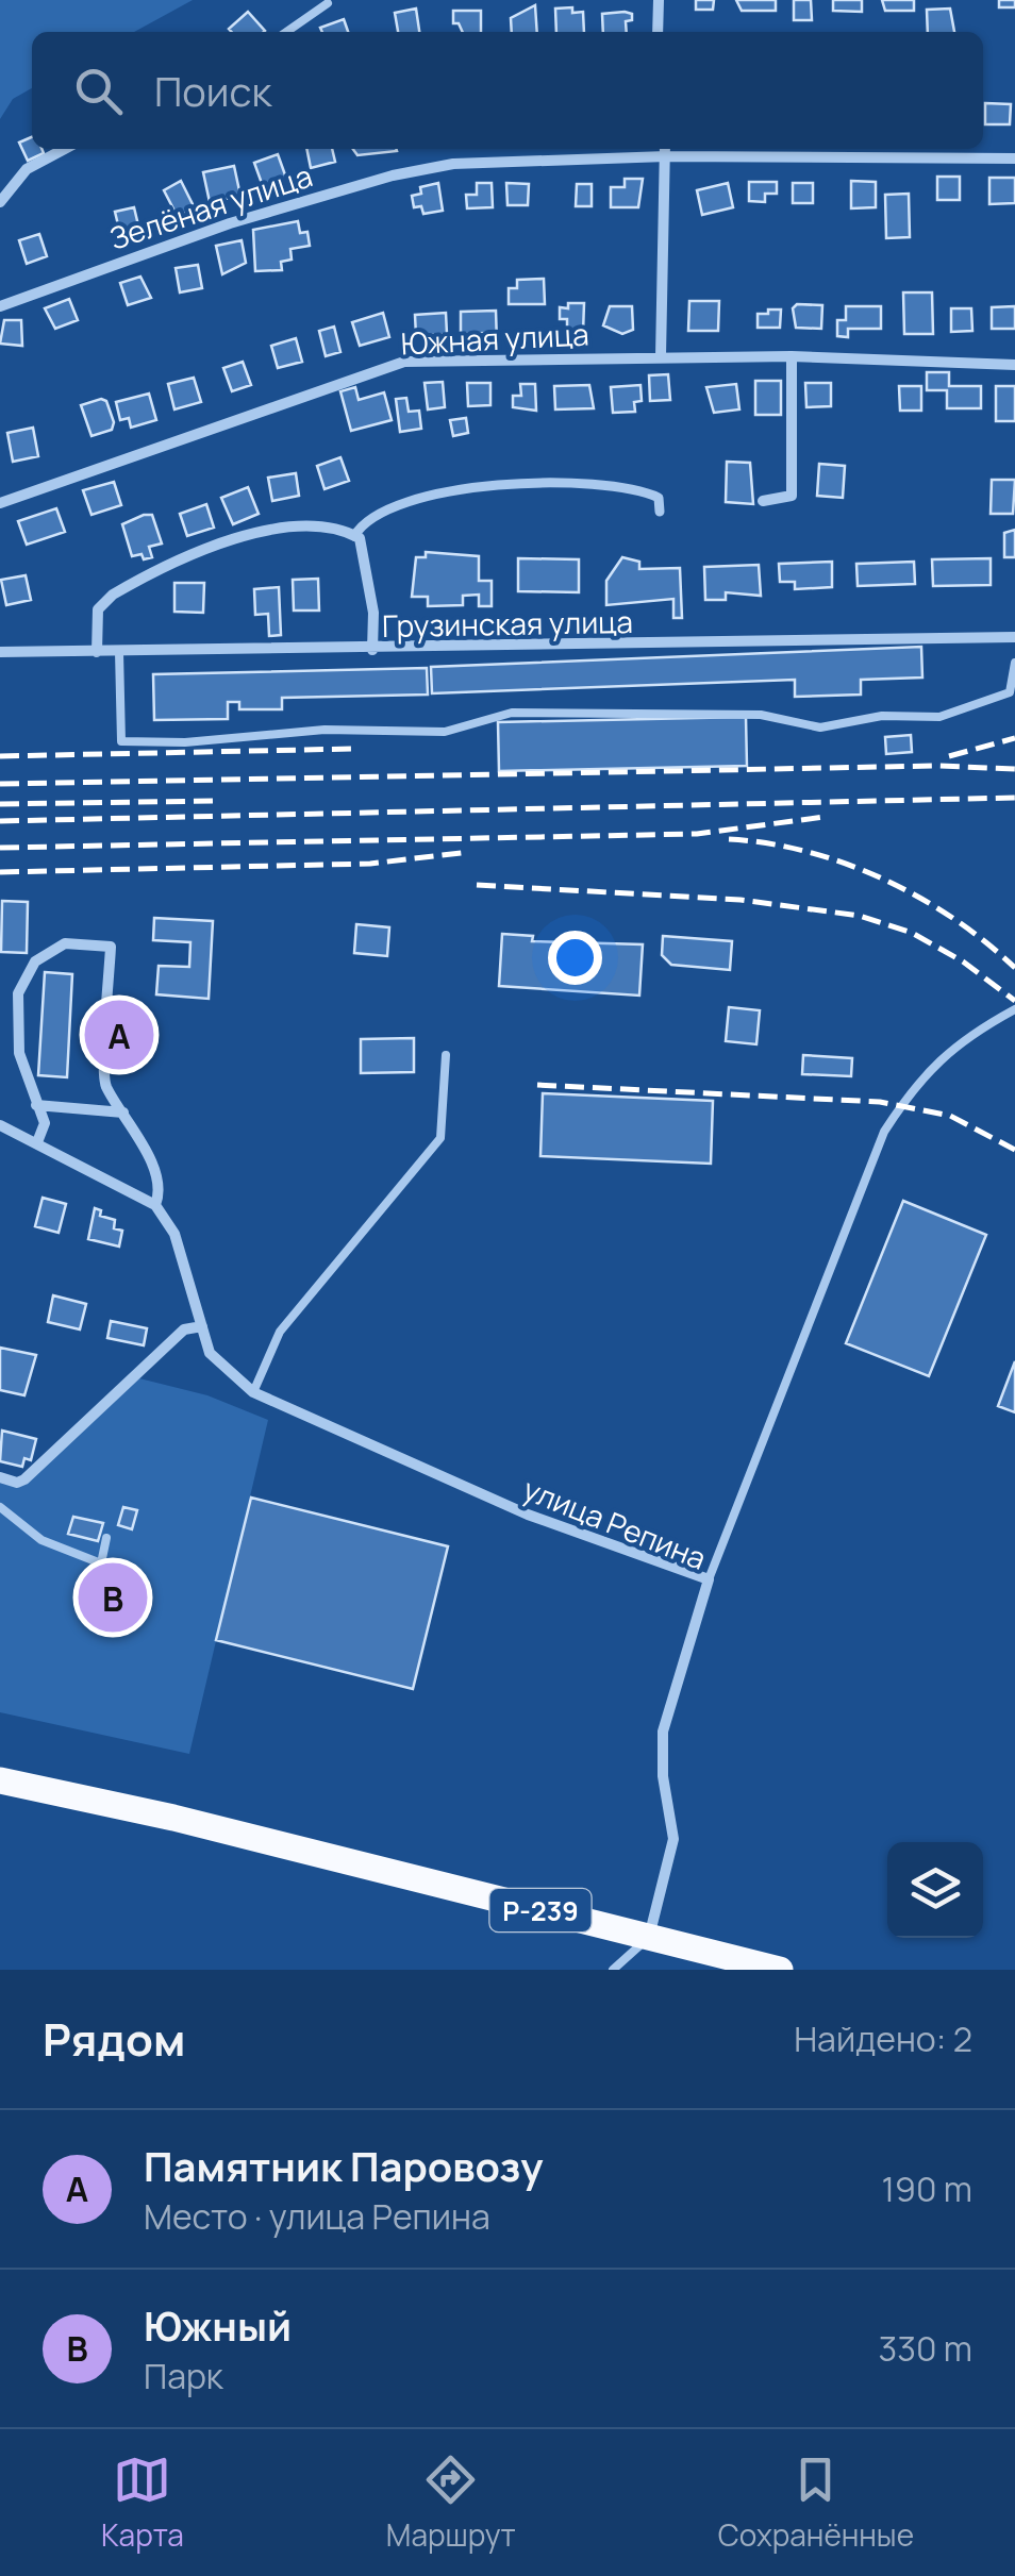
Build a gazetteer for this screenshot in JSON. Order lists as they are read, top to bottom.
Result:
{
  "streets": {
    "highway": ["Р-239"],
    "street": [
      "Зелёная улица",
      "Южная улица",
      "Грузинская улица",
      "улица Репина"
    ]
  },
  "crossings": [
    ["улица Репина", "Р-239"]
  ],
  "page": {
    "search": "Поиск",
    "pins": ["A", "B"],
    "heading": ["Рядом", "Найдено: 2"],
    "list": [
      {
        "mark": "A",
        "name": "Памятник Паровозу",
        "note": "Место · улица Репина",
        "value": "190 m"
      },
      {
        "mark": "B",
        "name": "Южный",
        "note": "Парк",
        "value": "330 m"
      }
    ],
    "nav": ["Карта", "Маршрут", "Сохранённые"]
  }
}
